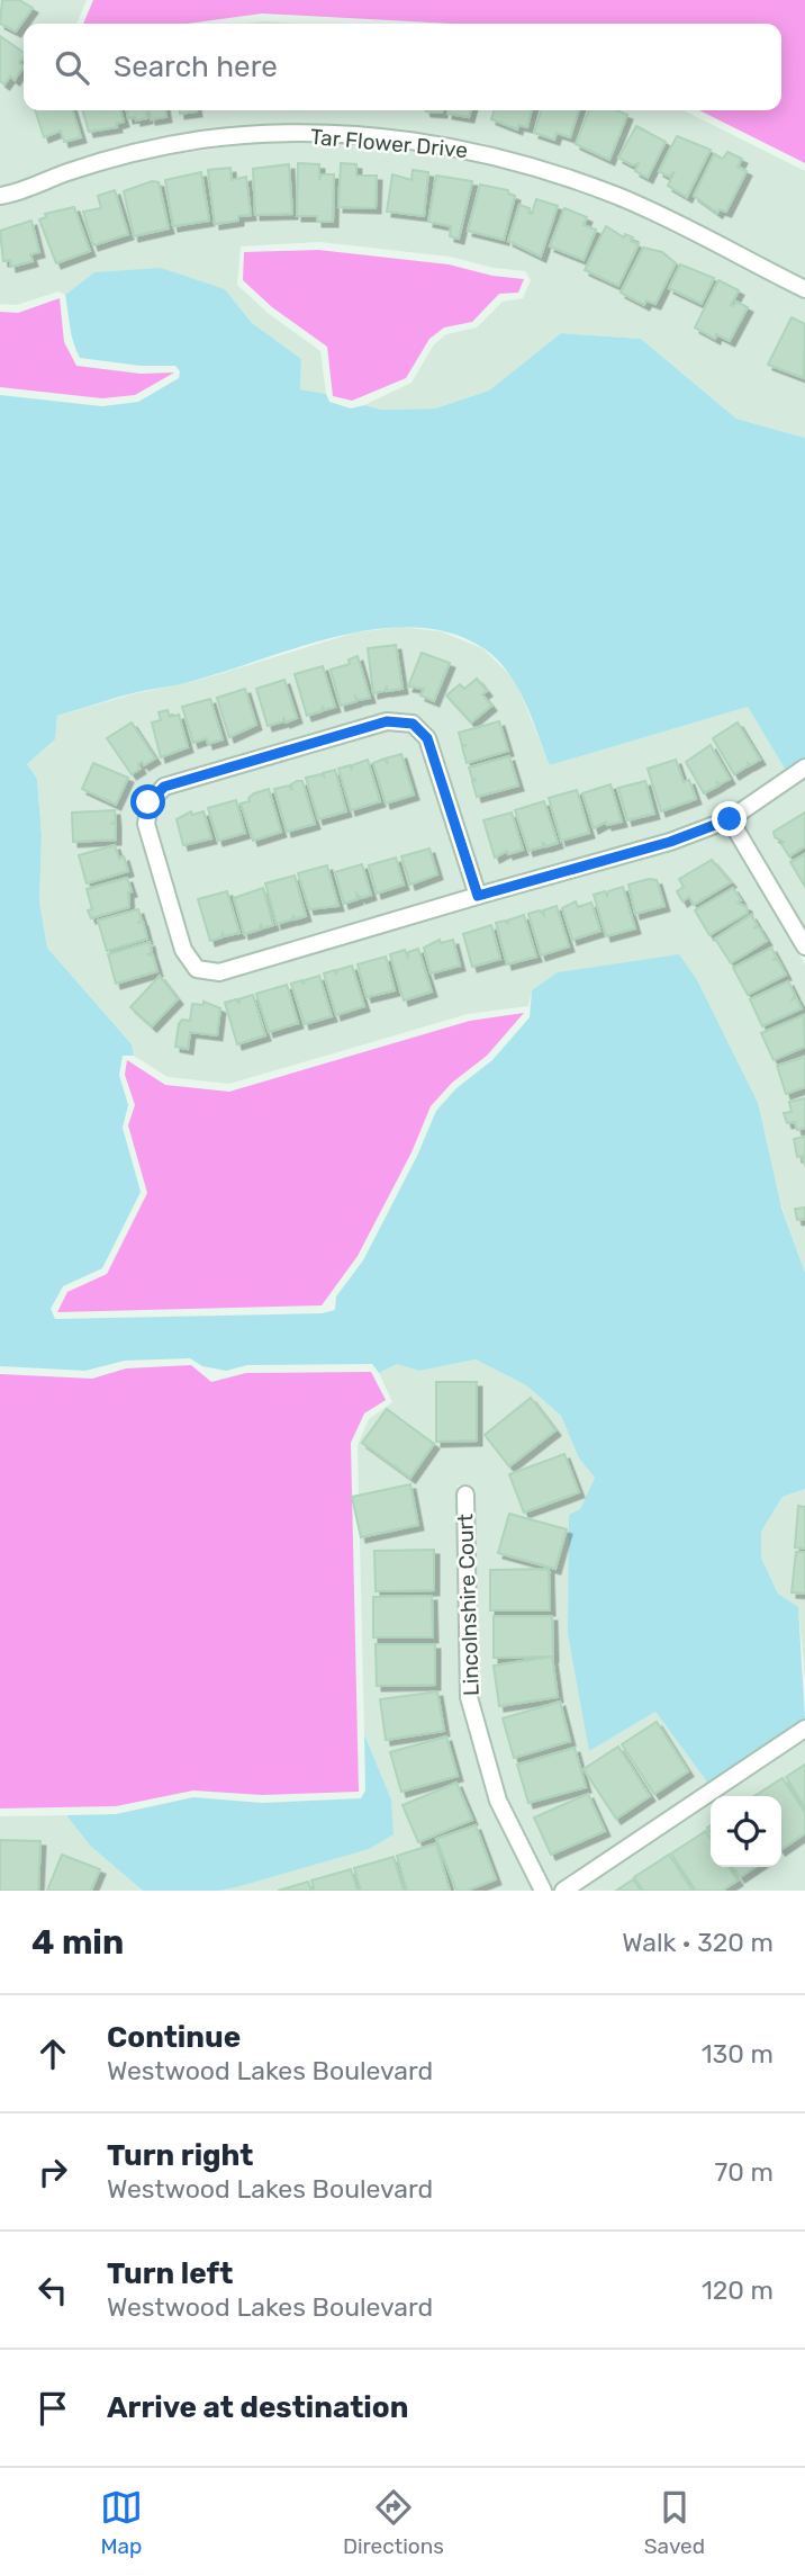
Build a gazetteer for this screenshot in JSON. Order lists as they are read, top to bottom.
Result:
{
  "streets": {
    "street": ["Tar Flower Drive", "Lincolnshire Court"]
  },
  "page": {
    "search": "Search here",
    "heading": ["4 min", "Walk · 320 m"],
    "list": [
      ["Continue", "Westwood Lakes Boulevard", "130 m"],
      ["Turn right", "Westwood Lakes Boulevard", "70 m"],
      ["Turn left", "Westwood Lakes Boulevard", "120 m"],
      "Arrive at destination"
    ],
    "nav": ["Map", "Directions", "Saved"]
  }
}
